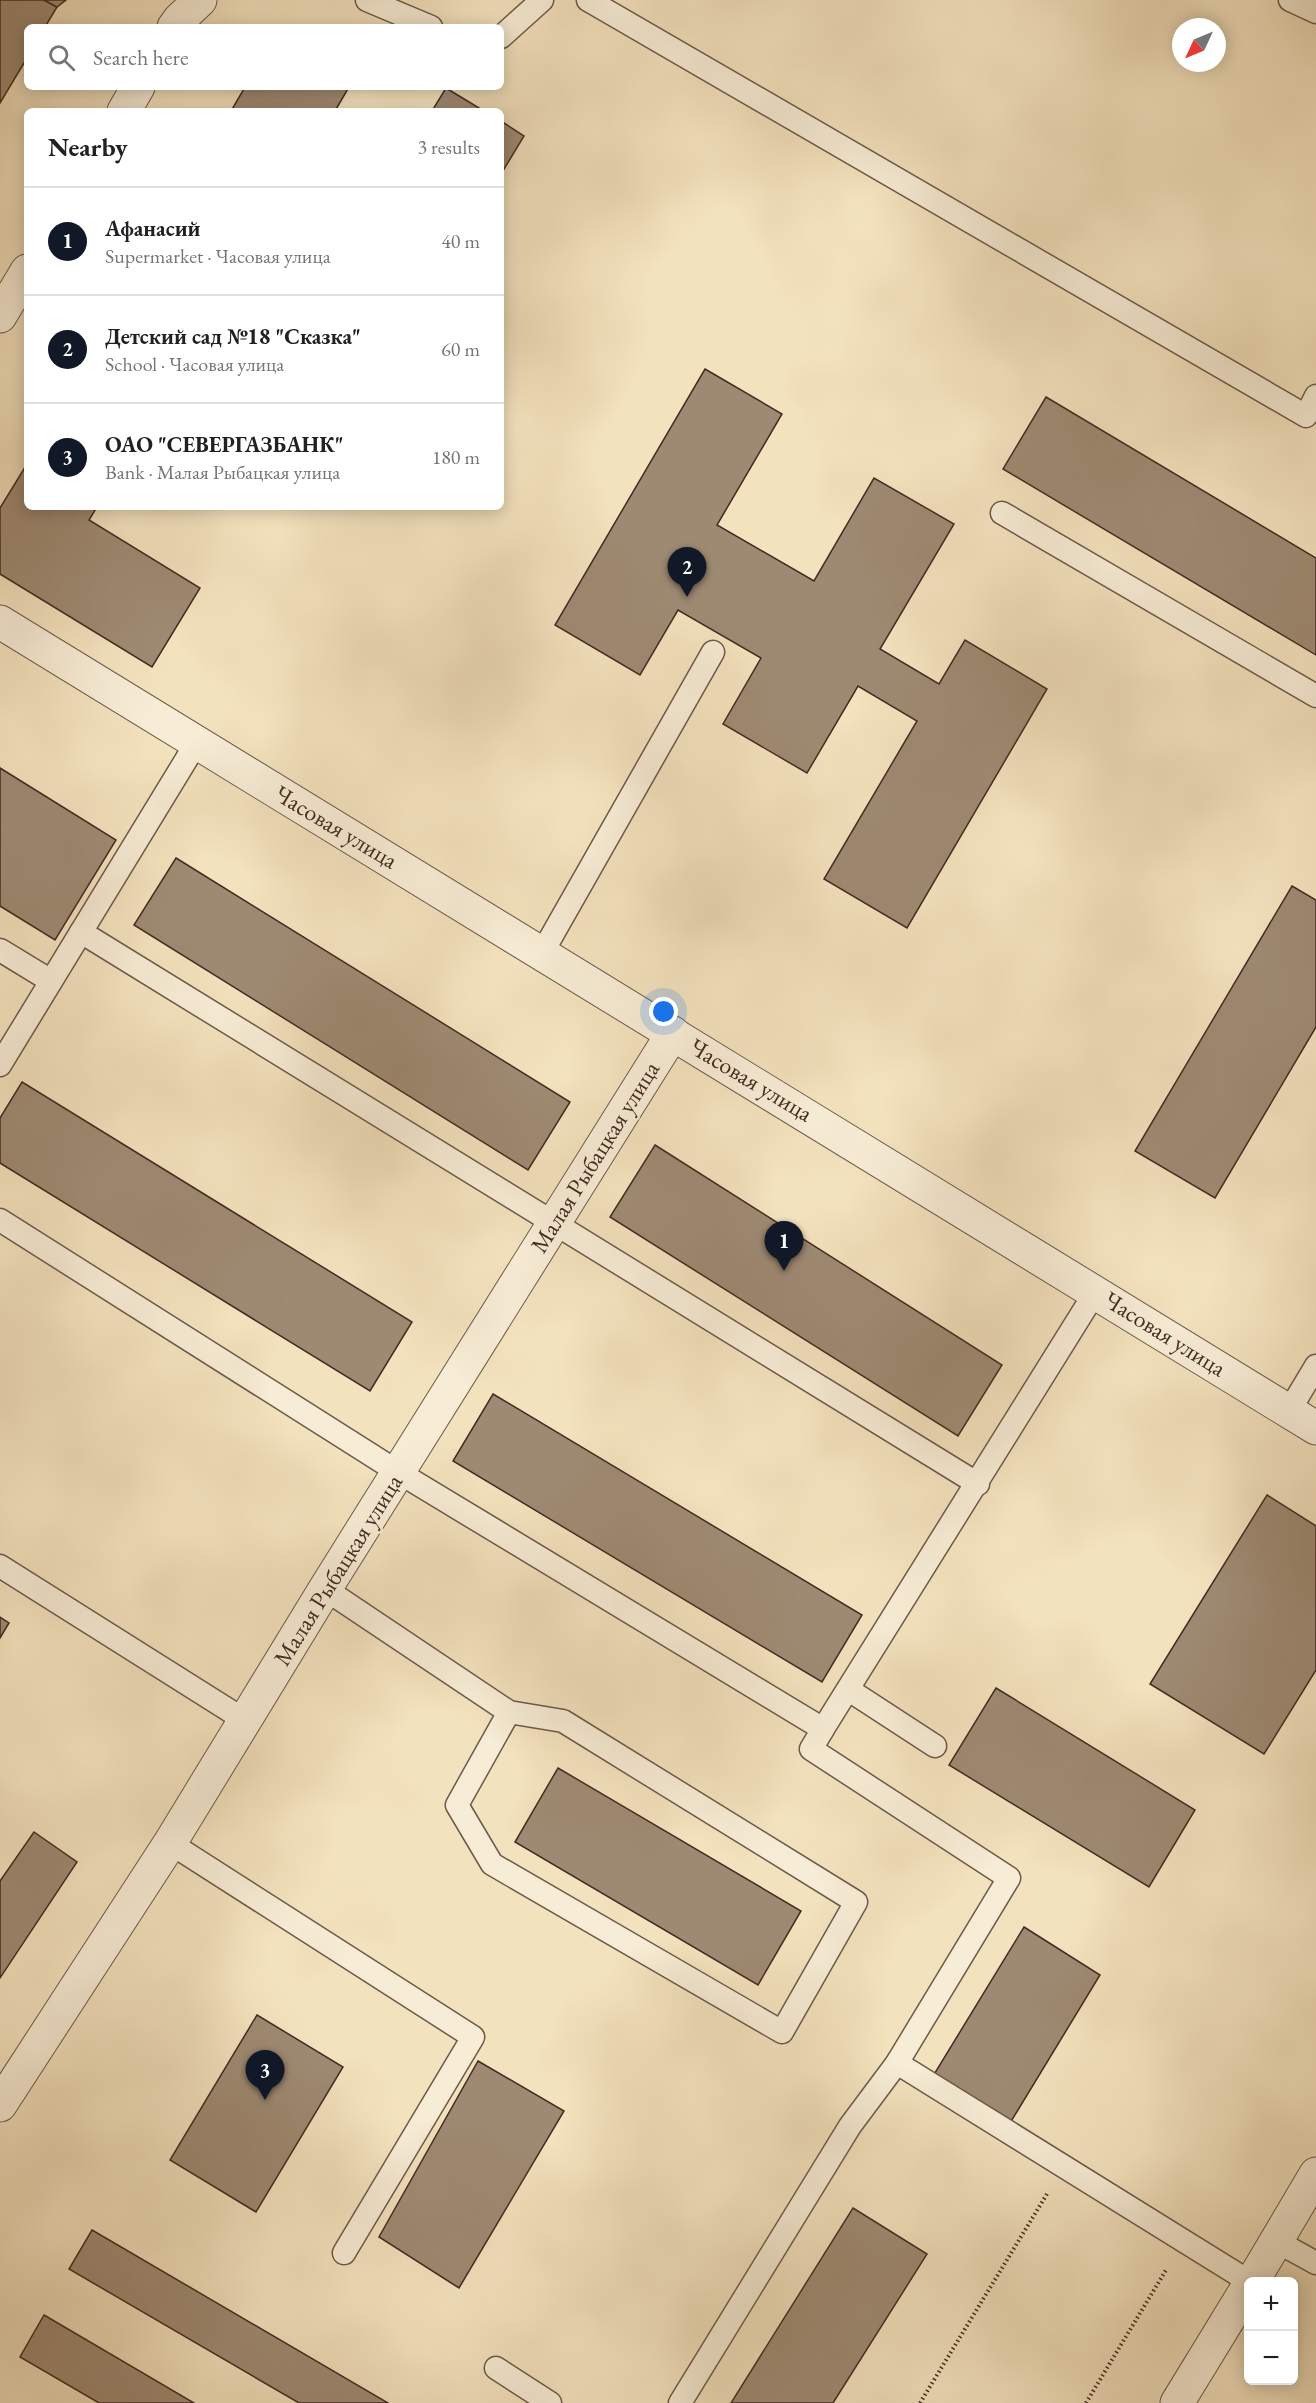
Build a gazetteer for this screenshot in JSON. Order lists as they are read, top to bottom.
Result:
{
  "streets": {
    "street": ["Часовая улица", "Малая Рыбацкая улица"]
  },
  "crossings": [
    ["Часовая улица", "Малая Рыбацкая улица"]
  ],
  "north": "bottom left",
  "page": {
    "search": "Search here",
    "heading": ["Nearby", "3 results"],
    "list": [
      {
        "mark": "1",
        "name": "Афанасий",
        "note": "Supermarket · Часовая улица",
        "value": "40 m"
      },
      {
        "mark": "2",
        "name": "Детский сад №18 \"Сказка\"",
        "note": "School · Часовая улица",
        "value": "60 m"
      },
      {
        "mark": "3",
        "name": "ОАО \"СЕВЕРГАЗБАНК\"",
        "note": "Bank · Малая Рыбацкая улица",
        "value": "180 m"
      }
    ],
    "pins": ["2", "1", "3"],
    "map_buttons": ["+", "−"]
  }
}
